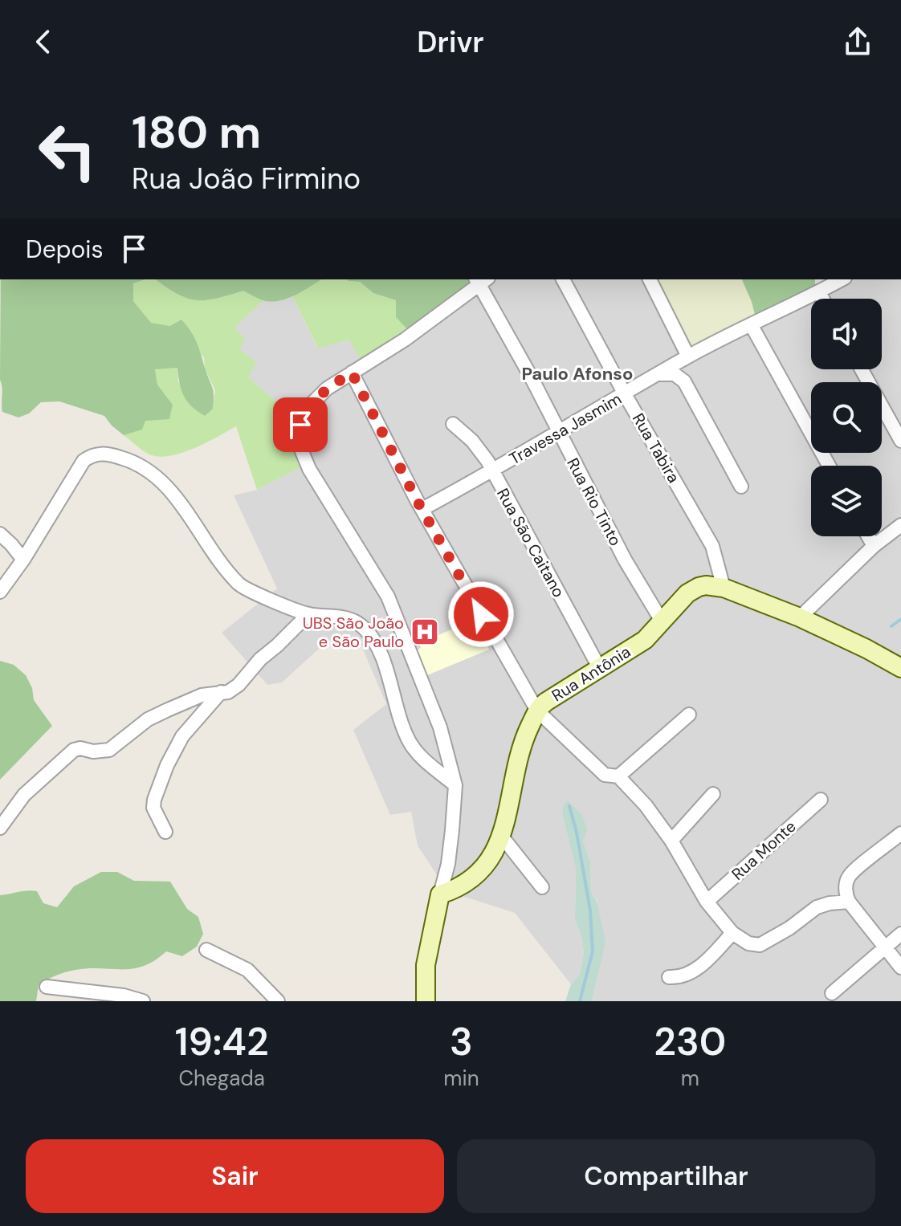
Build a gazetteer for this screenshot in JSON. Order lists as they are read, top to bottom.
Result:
{
  "streets": {
    "street": [
      "Travessa Jasmim",
      "Rua Tabira",
      "Rua Rio Tinto",
      "Rua São Caitano",
      "Rua Antônia",
      "Rua Monte"
    ]
  },
  "crossings": [
    ["Travessa Jasmim", "Rua Tabira"],
    ["Travessa Jasmim", "Rua Rio Tinto"],
    ["Travessa Jasmim", "Rua São Caitano"],
    ["Rua Tabira", "Rua Antônia"],
    ["Rua Rio Tinto", "Rua Antônia"],
    ["Rua São Caitano", "Rua Antônia"]
  ],
  "districts": ["Paulo Afonso"],
  "places": {
    "hospital": ["UBS São João e São Paulo"]
  },
  "page": {
    "header": "Drivr",
    "turn": ["180 m", "Rua João Firmino"],
    "then": "Depois",
    "eta": [
      "19:42",
      "Chegada",
      "3",
      "min",
      "230",
      "m"
    ],
    "buttons": ["Sair", "Compartilhar"]
  }
}
